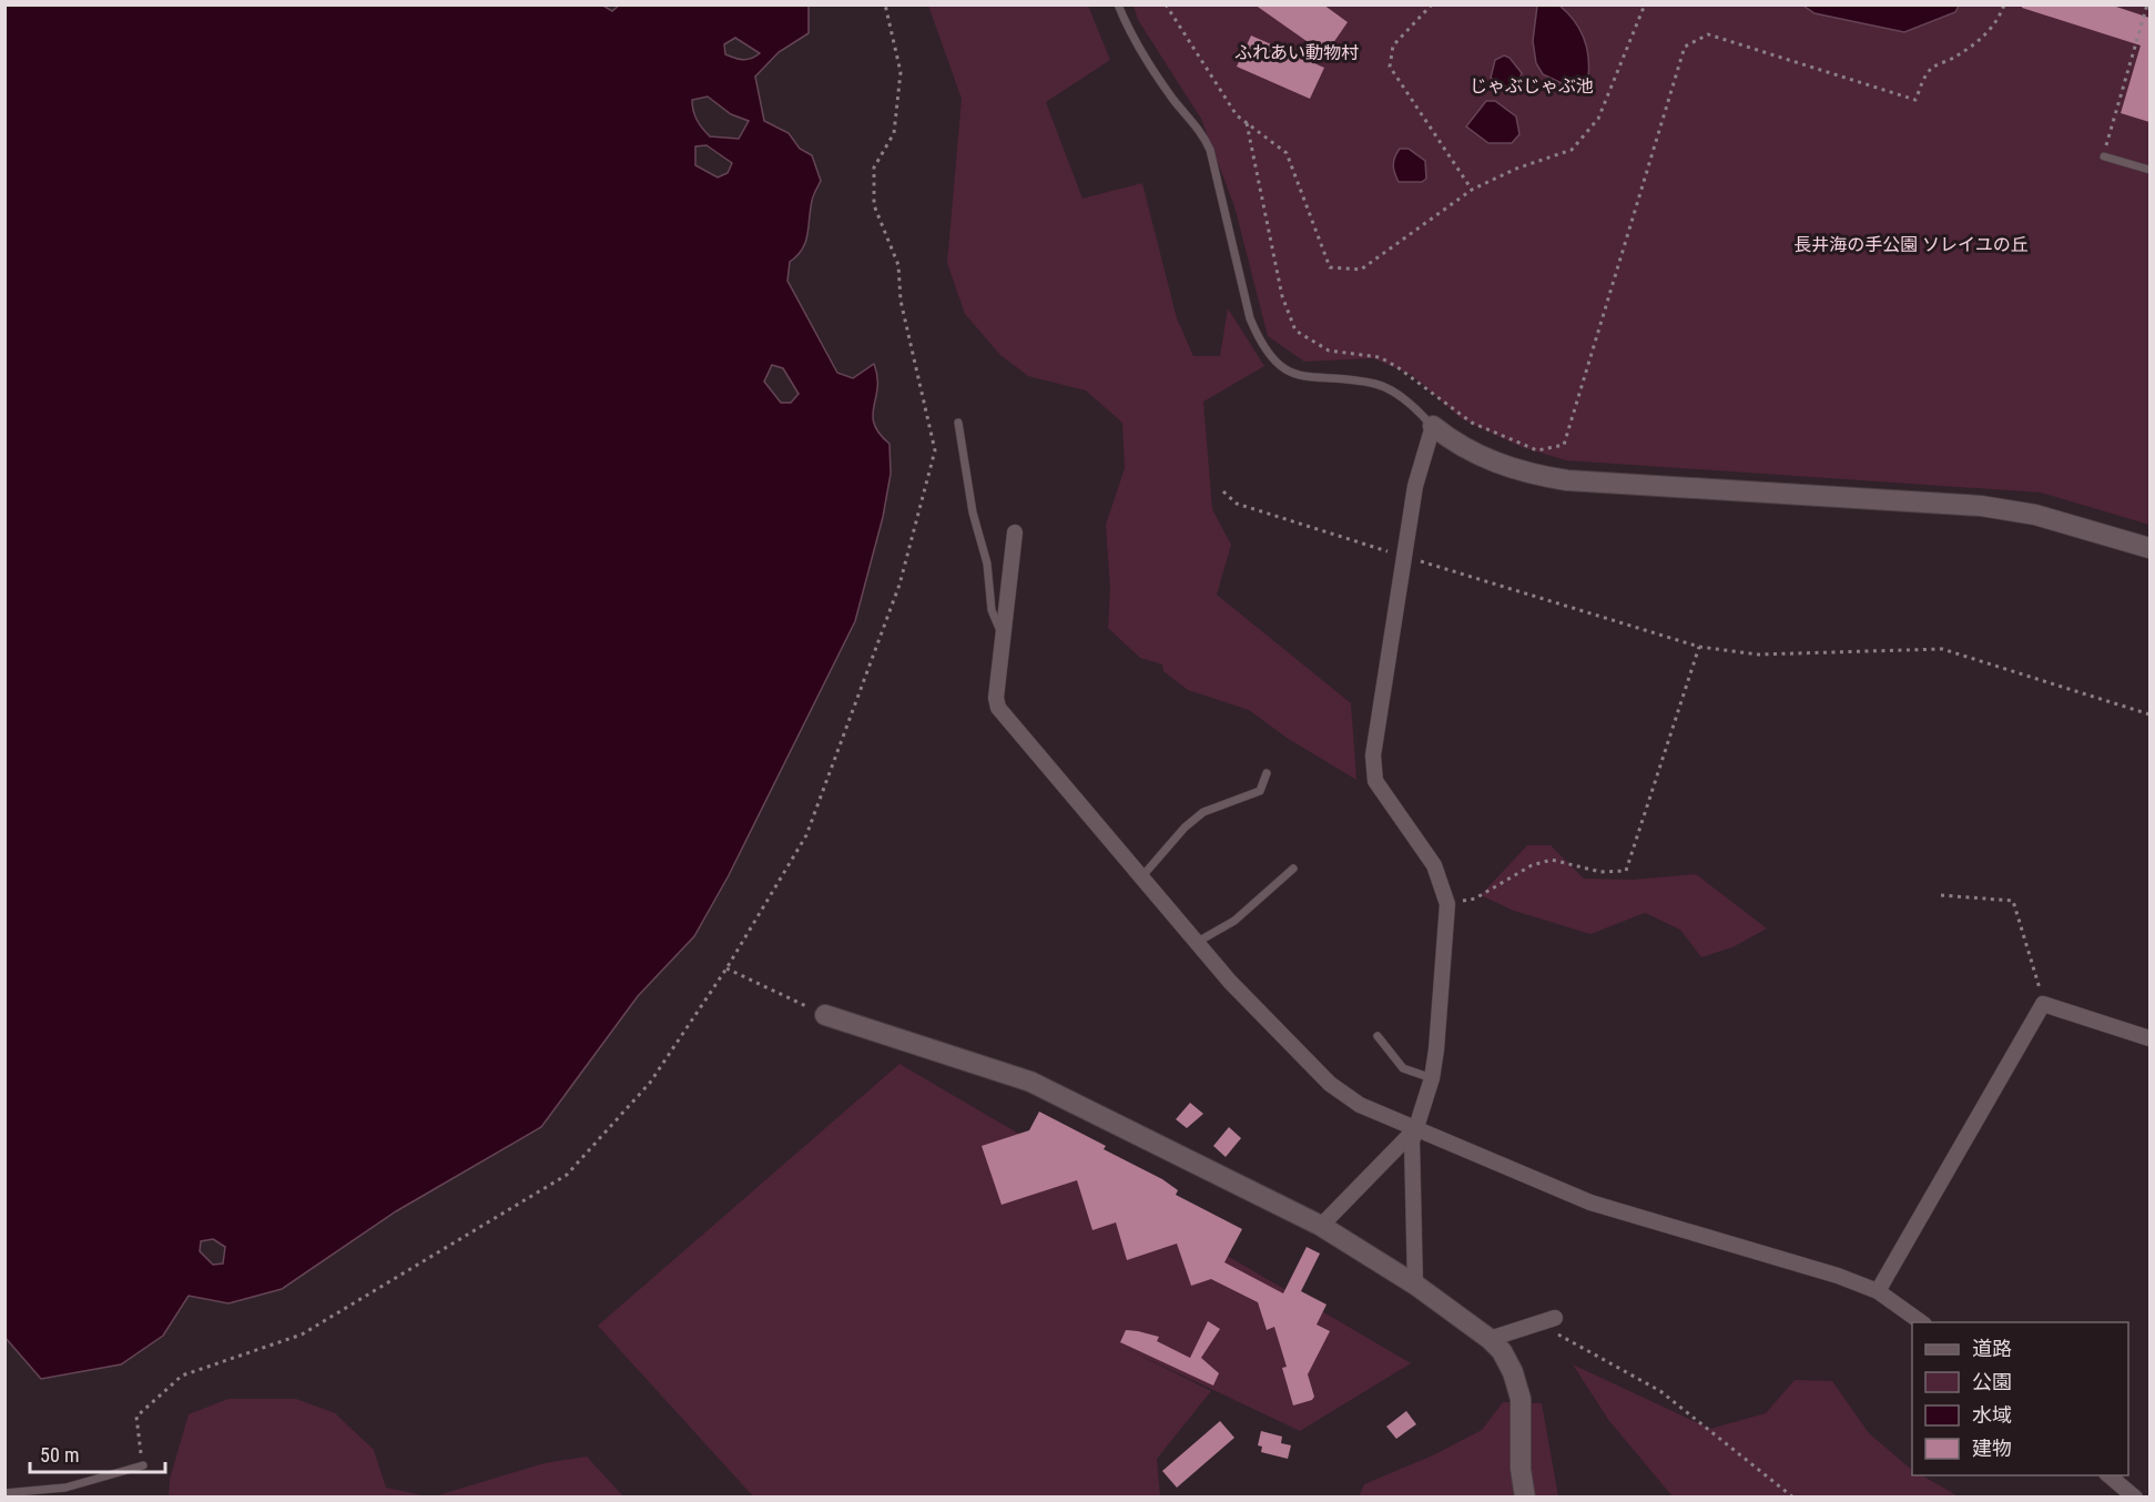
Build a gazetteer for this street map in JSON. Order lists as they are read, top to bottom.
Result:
{
  "parks": ["ふれあい動物村", "じゃぶじゃぶ池", "長井海の手公園 ソレイユの丘"],
  "legend": [
    "道路",
    "公園",
    "水域",
    "建物"
  ],
  "scale_bar": "50 m"
}
